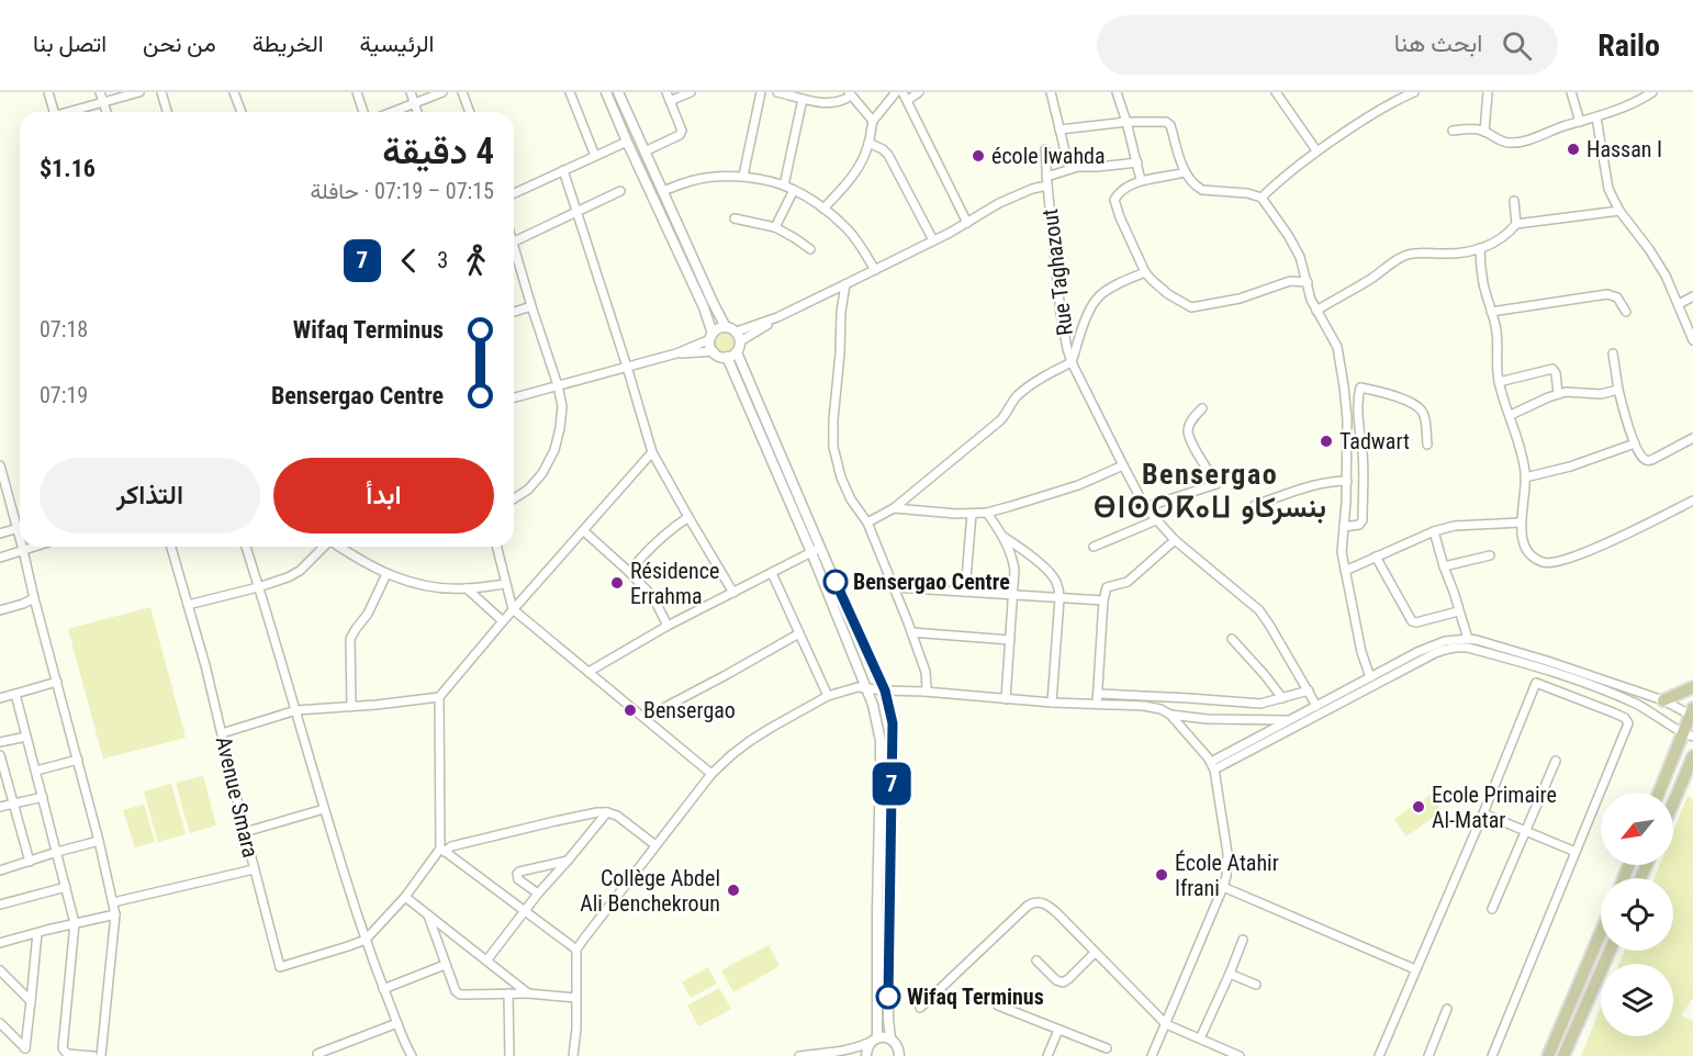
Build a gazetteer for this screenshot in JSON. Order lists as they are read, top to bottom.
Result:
{
  "streets": {
    "street": ["Rue Taghazout", "Avenue Smara"]
  },
  "districts": ["Bensergao ⴱⵏⵙⵔⴽⴰⵡ بنسركاو"],
  "places": [
    "Hassan I",
    "école lwahda",
    "Tadwart",
    "Bensergao Centre",
    "Résidence Errahma",
    "Bensergao",
    "Ecole Primaire Al-Matar",
    "École Atahir Ifrani",
    "Collège Abdel Ali Benchekroun",
    "Wifaq Terminus"
  ],
  "lines": ["bus line 7"],
  "north": "bottom left",
  "page": {
    "header": "Railo",
    "search": "ابحث هنا",
    "nav": [
      "الرئيسية",
      "الخريطة",
      "من نحن",
      "اتصل بنا"
    ],
    "on_map": "7",
    "heading": ["4 دقيقة", "07:15 – 07:19 · حافلة", "$1.16"],
    "legs": ["3", "7"],
    "list": [
      {
        "name": "Wifaq Terminus",
        "value": "07:18"
      },
      {
        "name": "Bensergao Centre",
        "value": "07:19"
      }
    ],
    "buttons": ["ابدأ", "التذاكر"]
  }
}
